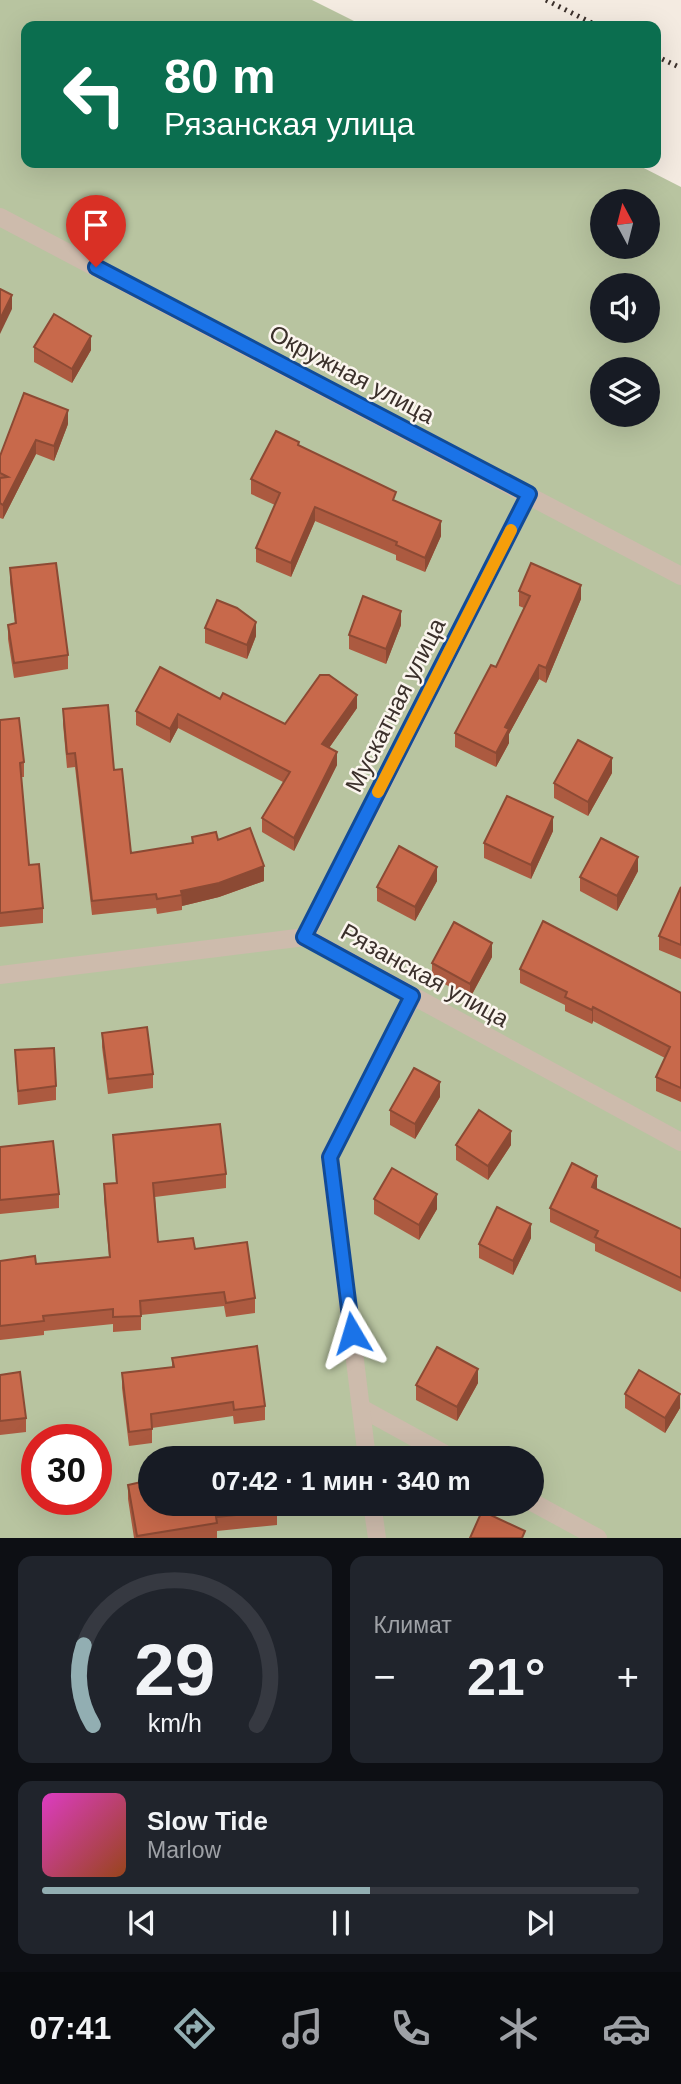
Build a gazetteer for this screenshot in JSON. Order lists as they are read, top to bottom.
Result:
{
  "streets": {
    "street": ["Окружная улица", "Мускатная улица", "Рязанская улица"]
  },
  "crossings": [
    ["Окружная улица", "Мускатная улица"],
    ["Мускатная улица", "Рязанская улица"]
  ],
  "north": "top",
  "page": {
    "turn": ["80 m", "Рязанская улица"],
    "limit": "30",
    "trip": "07:42 · 1 мин · 340 m",
    "tile": "Климат",
    "heat": ["−", "21°", "+"],
    "song": ["Slow Tide", "Marlow"],
    "tabs": "07:41",
    "gauge": ["29", "km/h"]
  }
}
